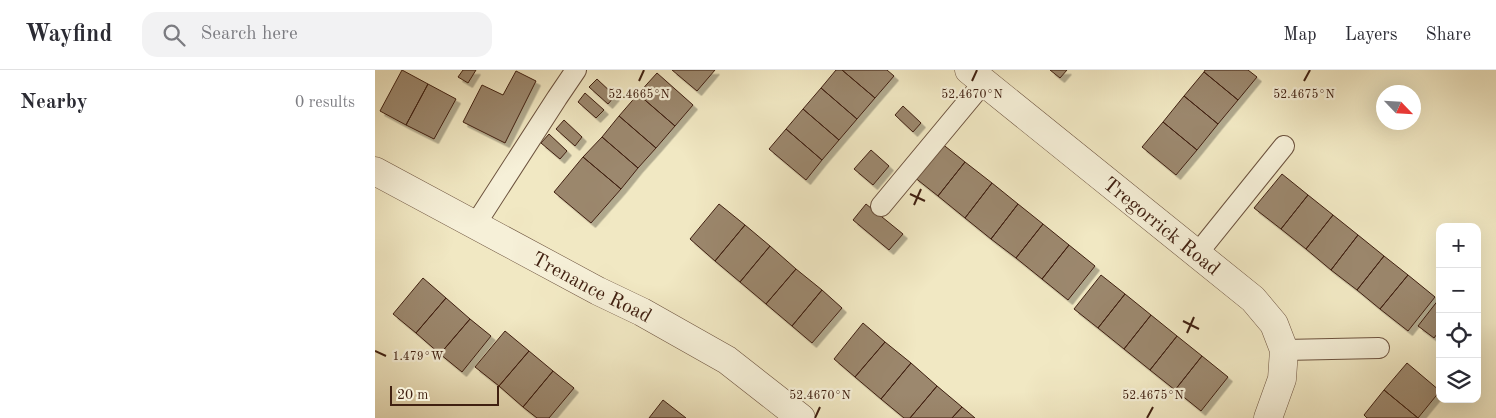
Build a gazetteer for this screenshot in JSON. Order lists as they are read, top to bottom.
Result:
{
  "streets": {
    "street": ["Tregorrick Road", "Trenance Road"]
  },
  "scale_bar": "20 m",
  "north": "bottom right",
  "page": {
    "header": "Wayfind",
    "search": "Search here",
    "nav": ["Map", "Layers", "Share"],
    "heading": ["Nearby", "0 results"],
    "map_buttons": ["+", "−"],
    "scale": "20 m"
  },
  "coordinates": [
    "52.4665°N",
    "52.4670°N",
    "52.4675°N",
    "1.479°W"
  ]
}
